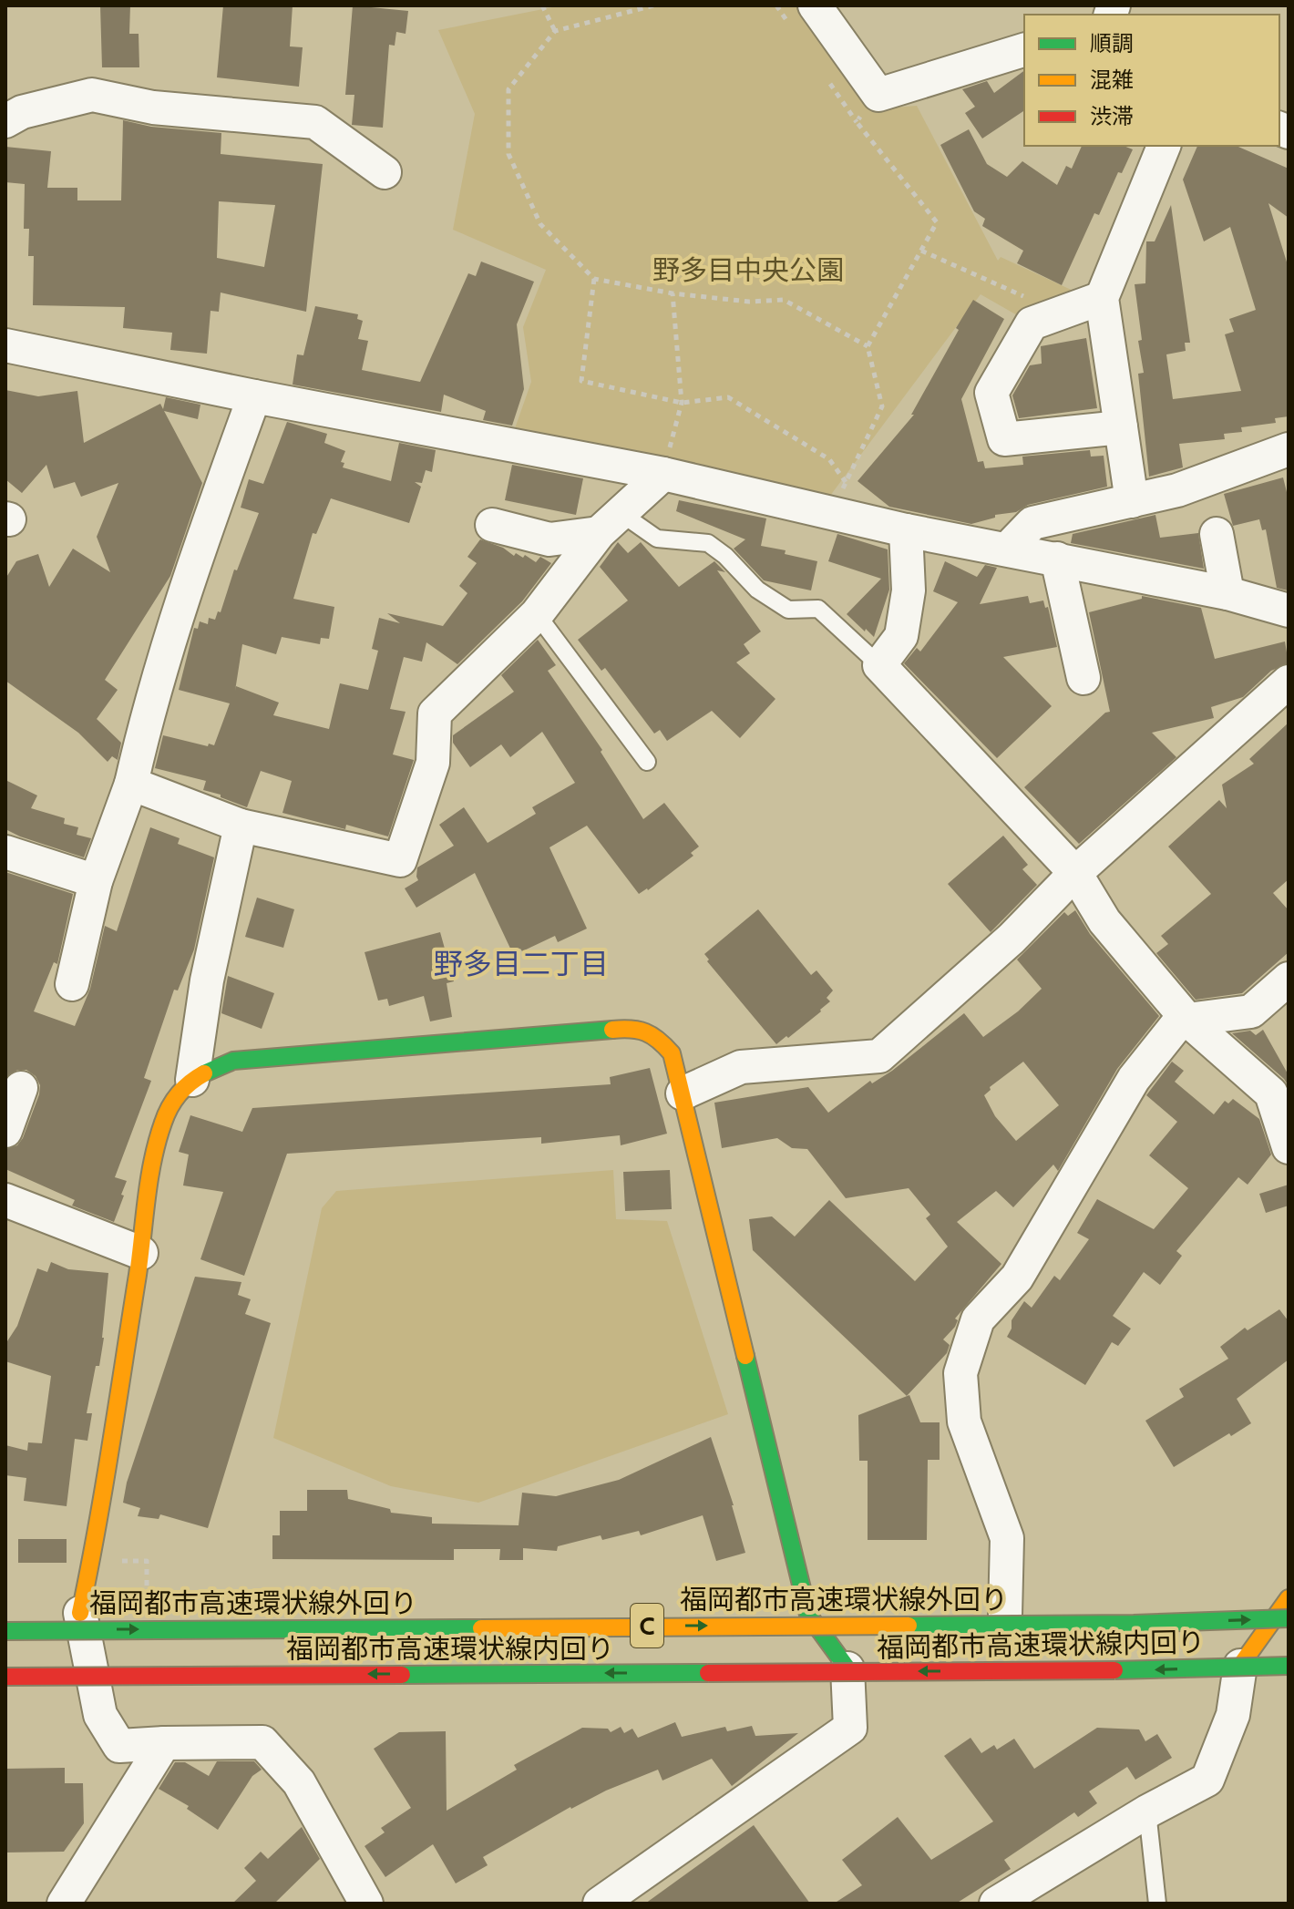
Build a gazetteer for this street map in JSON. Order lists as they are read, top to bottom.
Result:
{
  "streets": {
    "main road": ["福岡都市高速環状線外回り", "C", "福岡都市高速環状線内回り"]
  },
  "one_way": ["福岡都市高速環状線外回り", "福岡都市高速環状線内回り"],
  "districts": ["野多目二丁目"],
  "parks": ["野多目中央公園"],
  "legend": ["順調", "混雑", "渋滞"]
}
